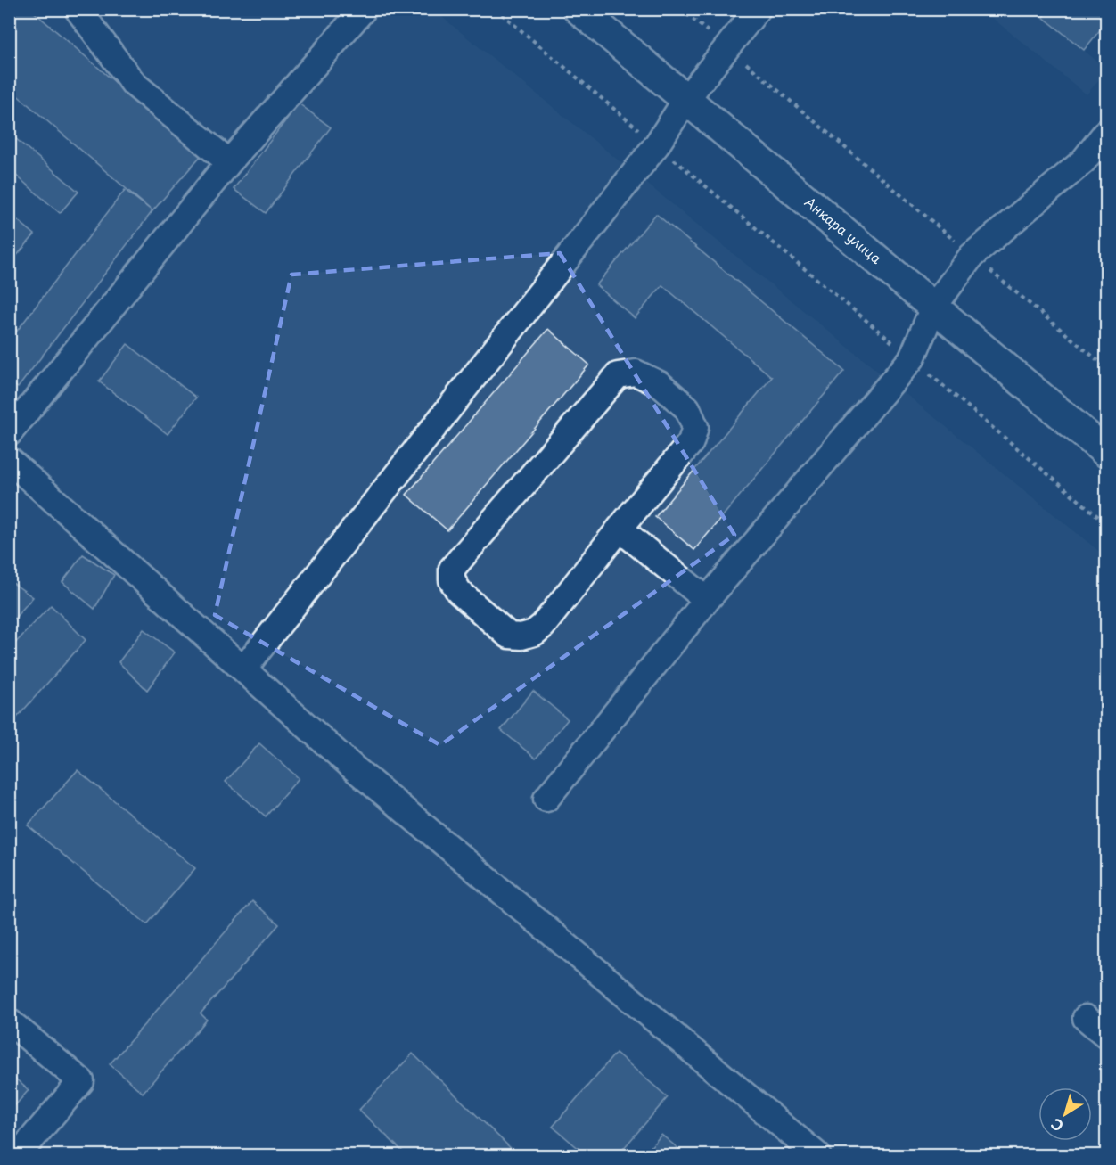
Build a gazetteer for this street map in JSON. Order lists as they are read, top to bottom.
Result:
{
  "streets": {
    "main road": ["Анкара улица"]
  },
  "north": "bottom left"
}
